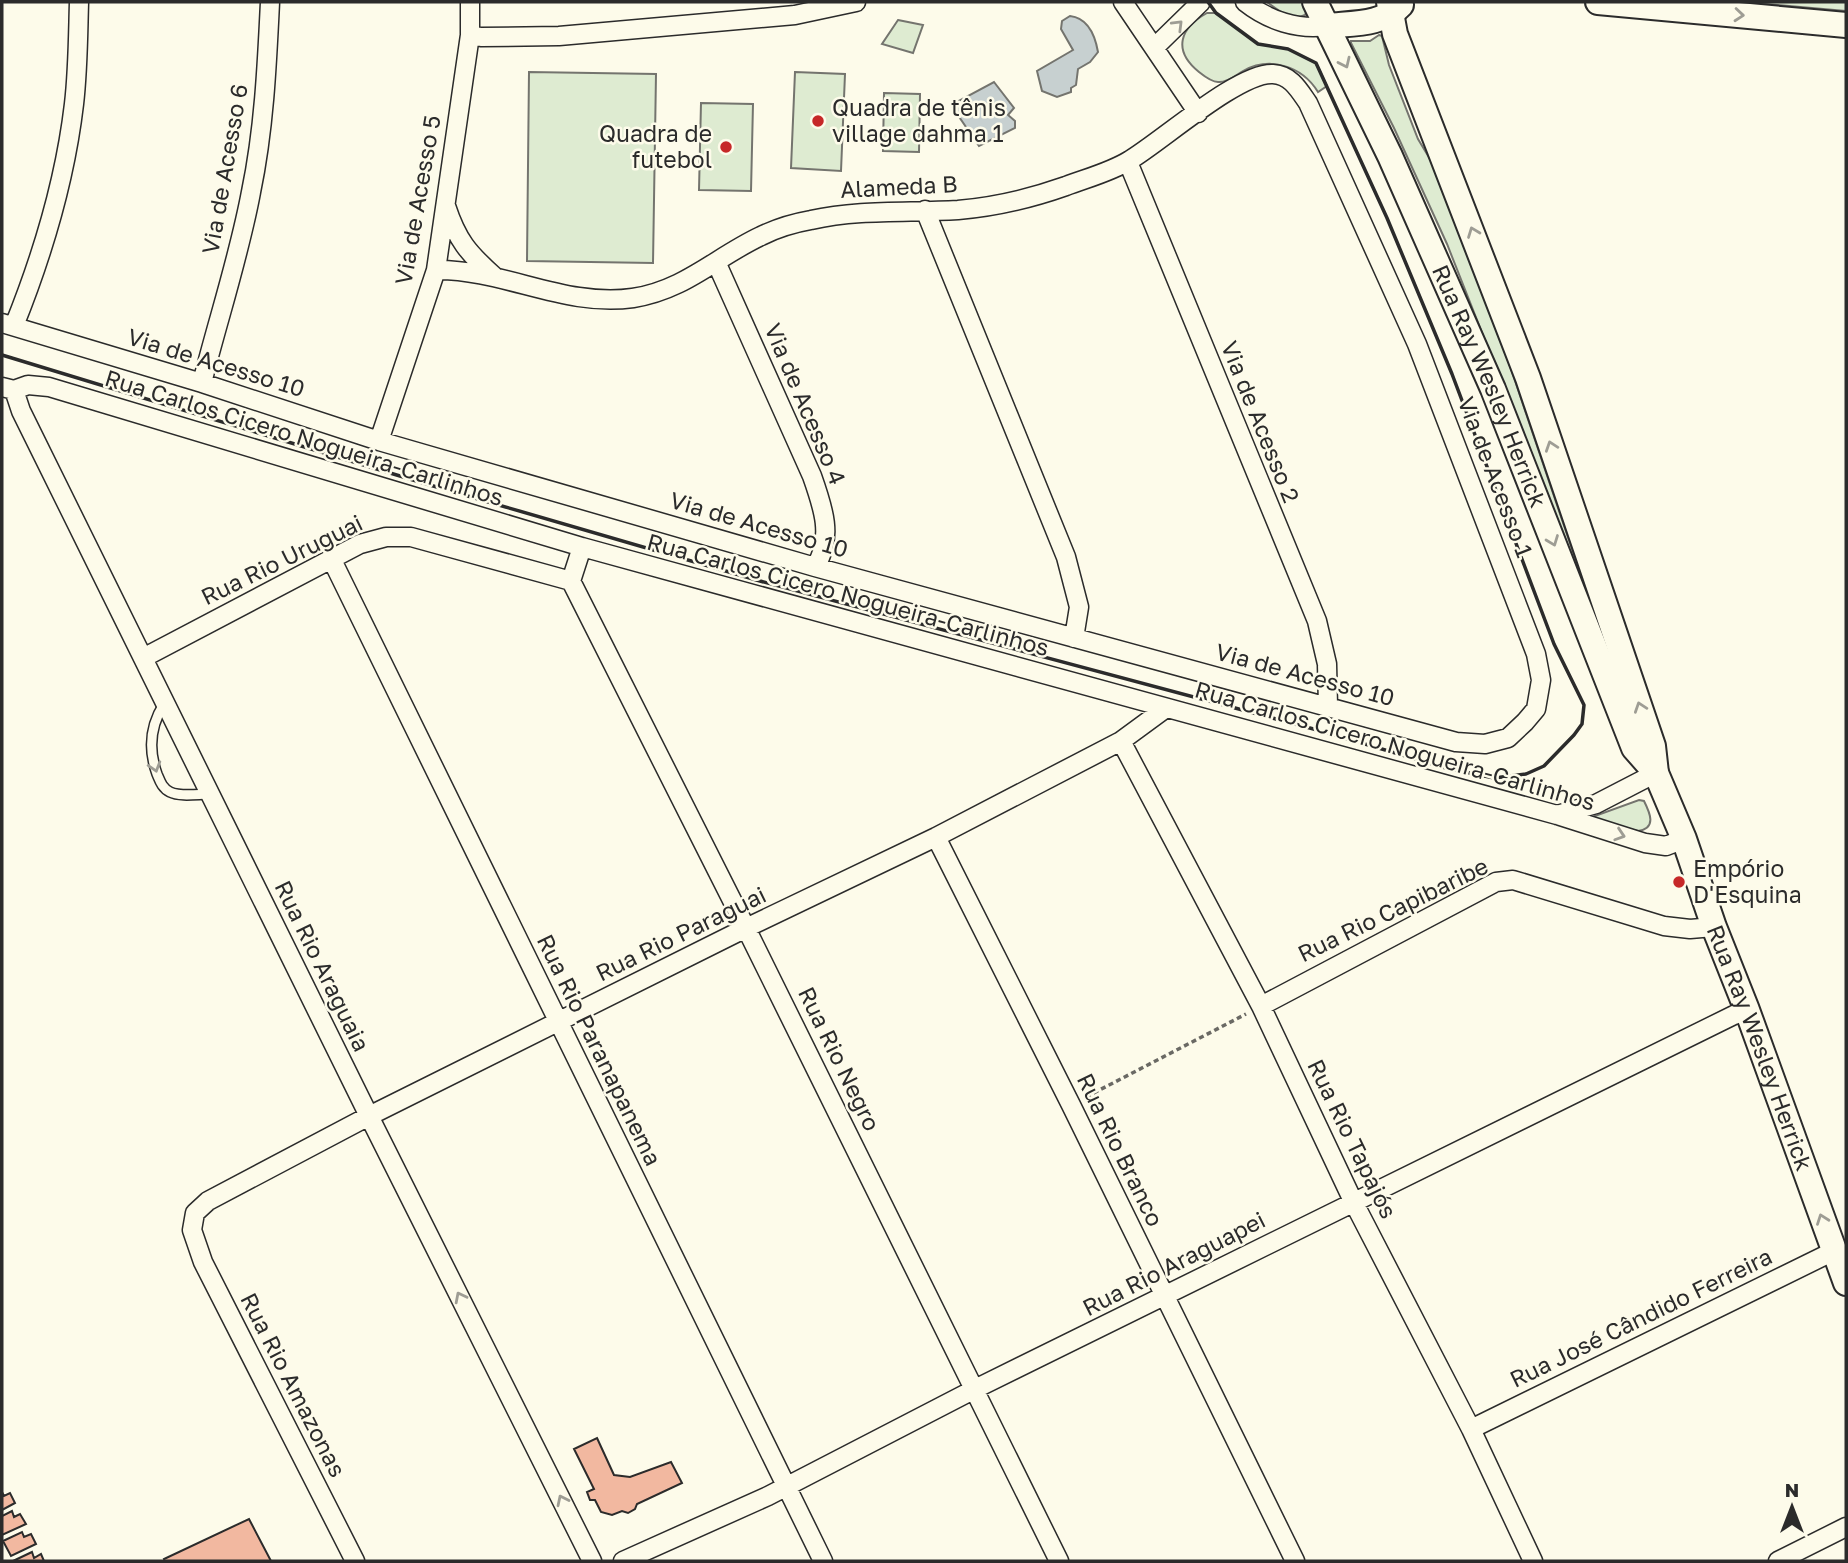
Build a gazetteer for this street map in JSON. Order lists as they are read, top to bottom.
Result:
{
  "streets": {
    "street": [
      "Via de Acesso 6",
      "Alameda B",
      "Via de Acesso 5",
      "Via de Acesso 10",
      "Rua Ray Wesley Herrick",
      "Via de Acesso 4",
      "Via de Acesso 2",
      "Rua Carlos Cicero Nogueira-Carlinhos",
      "Via de Acesso 1",
      "Rua Rio Uruguai",
      "Rua Rio Capibaribe",
      "Rua Rio Paraguai",
      "Rua Rio Araguaia",
      "Rua Rio Paranapanema",
      "Rua Rio Negro",
      "Rua Rio Tapajós",
      "Rua Rio Branco",
      "Rua Rio Araguapei",
      "Rua José Cândido Ferreira",
      "Rua Rio Amazonas"
    ]
  },
  "crossings": [
    ["Via de Acesso 6", "Via de Acesso 10"],
    ["Alameda B", "Via de Acesso 5"],
    ["Alameda B", "Via de Acesso 4"],
    ["Alameda B", "Via de Acesso 2"],
    ["Alameda B", "Via de Acesso 1"],
    ["Via de Acesso 5", "Via de Acesso 10"],
    ["Via de Acesso 10", "Via de Acesso 4"],
    ["Via de Acesso 10", "Via de Acesso 2"],
    ["Via de Acesso 10", "Via de Acesso 1"],
    ["Rua Ray Wesley Herrick", "Rua Carlos Cicero Nogueira-Carlinhos"],
    ["Rua Ray Wesley Herrick", "Rua Rio Capibaribe"],
    ["Rua Ray Wesley Herrick", "Rua Rio Araguapei"],
    ["Rua Ray Wesley Herrick", "Rua José Cândido Ferreira"],
    ["Rua Carlos Cicero Nogueira-Carlinhos", "Rua Rio Paraguai"],
    ["Rua Carlos Cicero Nogueira-Carlinhos", "Rua Rio Araguaia"],
    ["Rua Rio Uruguai", "Rua Rio Araguaia"],
    ["Rua Rio Uruguai", "Rua Rio Paranapanema"],
    ["Rua Rio Uruguai", "Rua Rio Negro"],
    ["Rua Rio Capibaribe", "Rua Rio Tapajós"],
    ["Rua Rio Paraguai", "Rua Rio Araguaia"],
    ["Rua Rio Paraguai", "Rua Rio Paranapanema"],
    ["Rua Rio Paraguai", "Rua Rio Negro"],
    ["Rua Rio Paraguai", "Rua Rio Tapajós"],
    ["Rua Rio Paraguai", "Rua Rio Branco"],
    ["Rua Rio Paraguai", "Rua Rio Amazonas"],
    ["Rua Rio Paranapanema", "Rua Rio Araguapei"],
    ["Rua Rio Negro", "Rua Rio Araguapei"],
    ["Rua Rio Tapajós", "Rua Rio Araguapei"],
    ["Rua Rio Tapajós", "Rua José Cândido Ferreira"],
    ["Rua Rio Branco", "Rua Rio Araguapei"]
  ],
  "one_way": ["Rua Rio Araguaia"],
  "places": ["Quadra de tênis village dahma 1", "Quadra de futebol", "Empório D'Esquina"],
  "north": "top"
}
